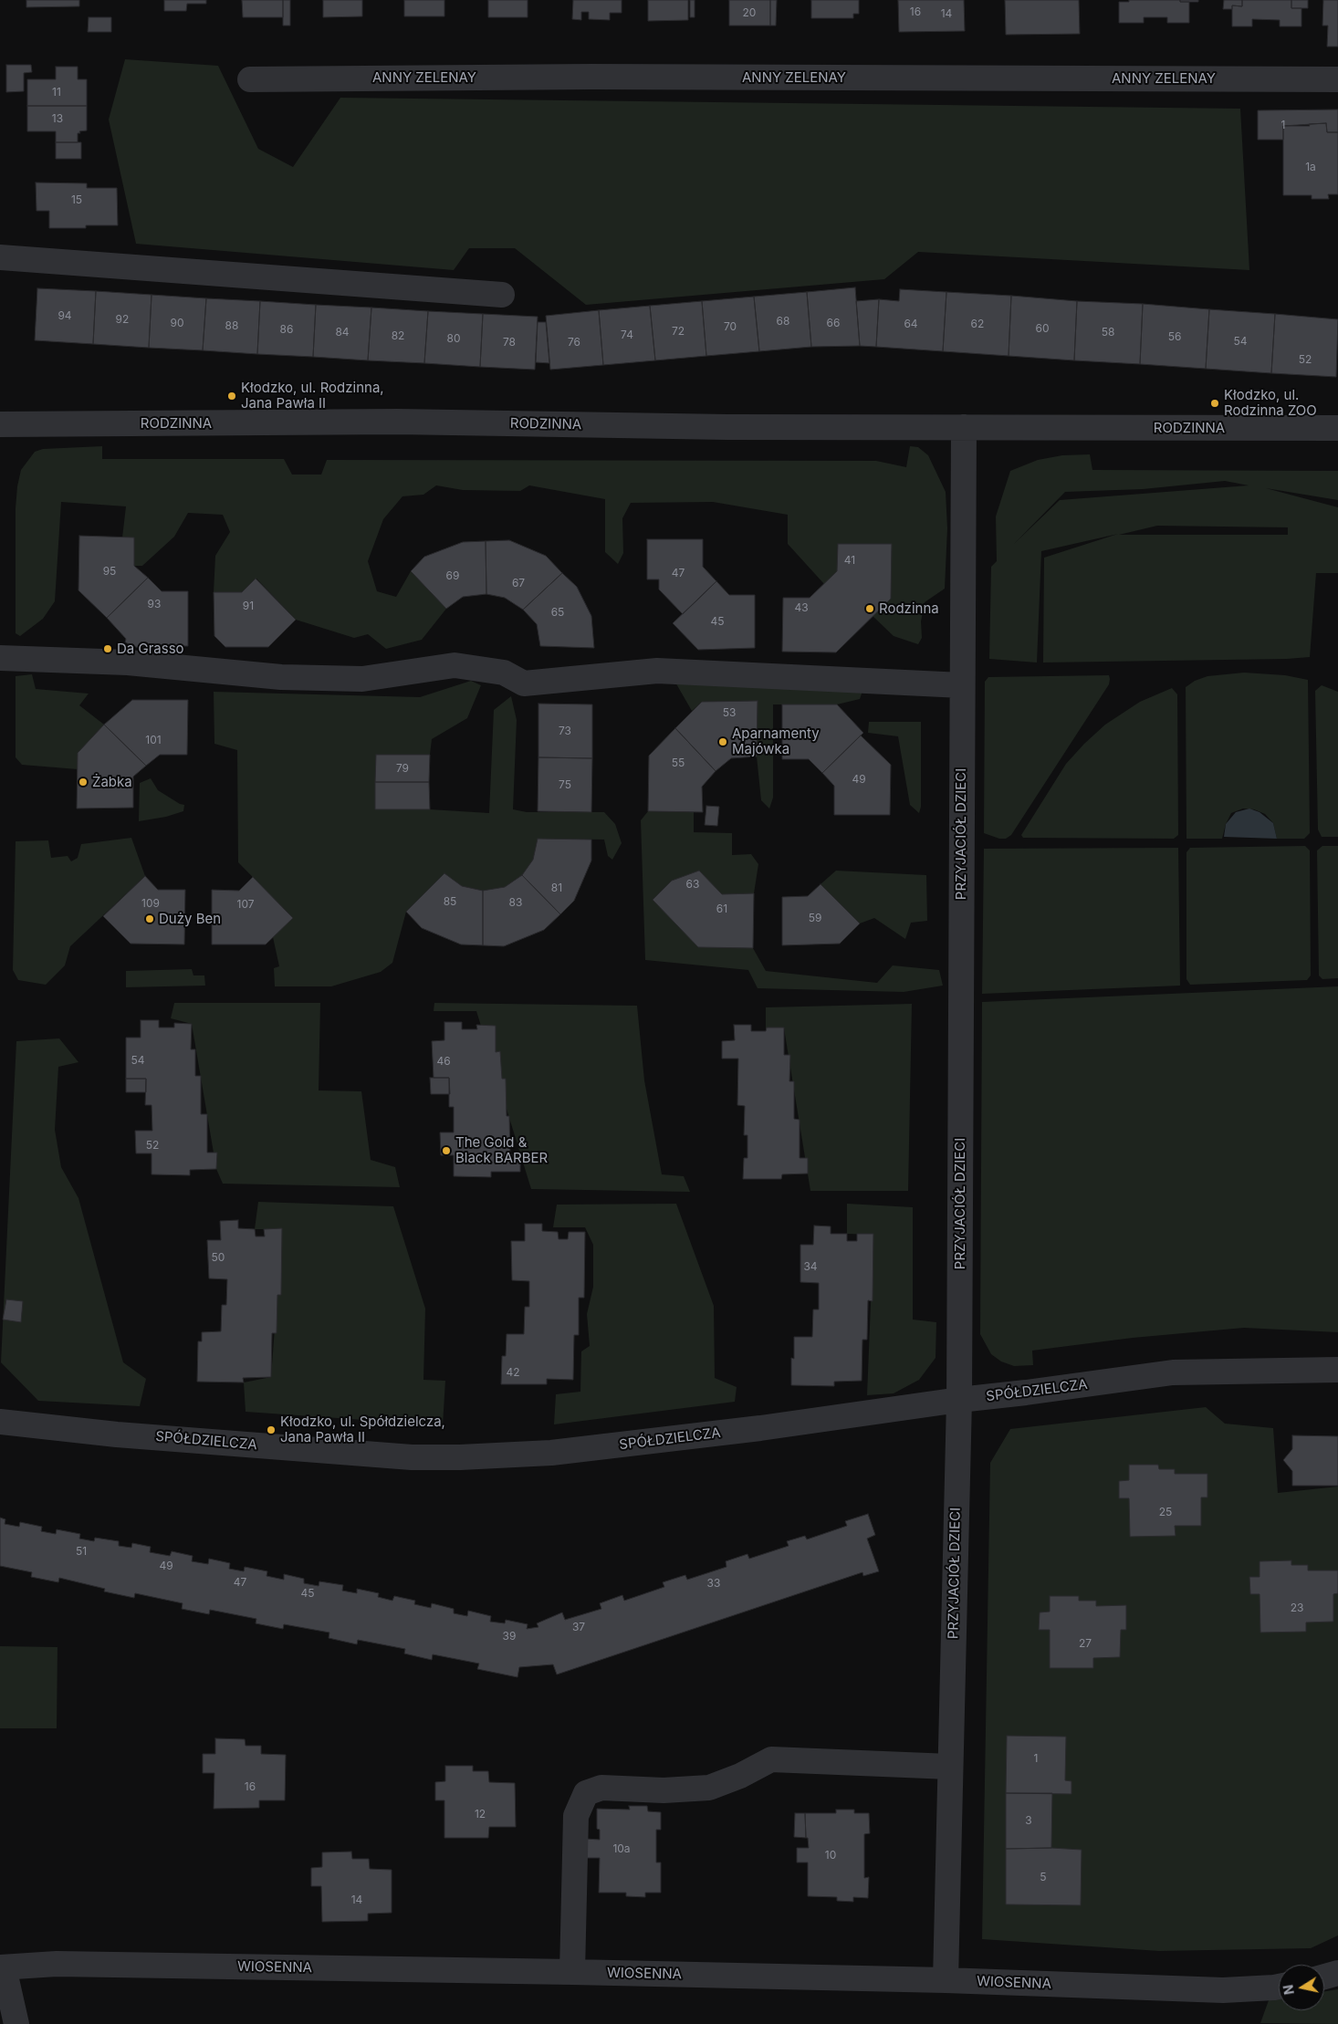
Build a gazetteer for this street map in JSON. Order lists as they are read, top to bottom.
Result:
{
  "streets": {
    "street": [
      "ANNY ZELENAY",
      "RODZINNA",
      "PRZYJACIÓŁ DZIECI",
      "SPÓŁDZIELCZA",
      "WIOSENNA"
    ]
  },
  "crossings": [
    ["RODZINNA", "PRZYJACIÓŁ DZIECI"],
    ["PRZYJACIÓŁ DZIECI", "SPÓŁDZIELCZA"],
    ["PRZYJACIÓŁ DZIECI", "WIOSENNA"]
  ],
  "places": [
    "Kłodzko, ul. Rodzinna, Jana Pawła II",
    "Kłodzko, ul. Rodzinna ZOO",
    "Rodzinna",
    "Da Grasso",
    "Aparnamenty Majówka",
    "Żabka",
    "Duży Ben",
    "The Gold & Black BARBER",
    "Kłodzko, ul. Spółdzielcza, Jana Pawła II"
  ],
  "house_numbers": [
    "16",
    "20",
    "14",
    "11",
    "13",
    "1",
    "1a",
    "15",
    "94",
    "92",
    "68",
    "90",
    "66",
    "64",
    "62",
    "88",
    "70",
    "60",
    "86",
    "72",
    "84",
    "58",
    "74",
    "82",
    "56",
    "80",
    "54",
    "78",
    "76",
    "52",
    "41",
    "95",
    "47",
    "69",
    "67",
    "93",
    "91",
    "43",
    "65",
    "45",
    "53",
    "73",
    "101",
    "55",
    "79",
    "49",
    "75",
    "63",
    "81",
    "85",
    "83",
    "109",
    "107",
    "61",
    "59",
    "54",
    "46",
    "52",
    "50",
    "34",
    "42",
    "25",
    "51",
    "49",
    "47",
    "33",
    "45",
    "23",
    "37",
    "39",
    "27",
    "1",
    "16",
    "12",
    "3",
    "10a",
    "10",
    "5",
    "14"
  ],
  "north": "left"
}
